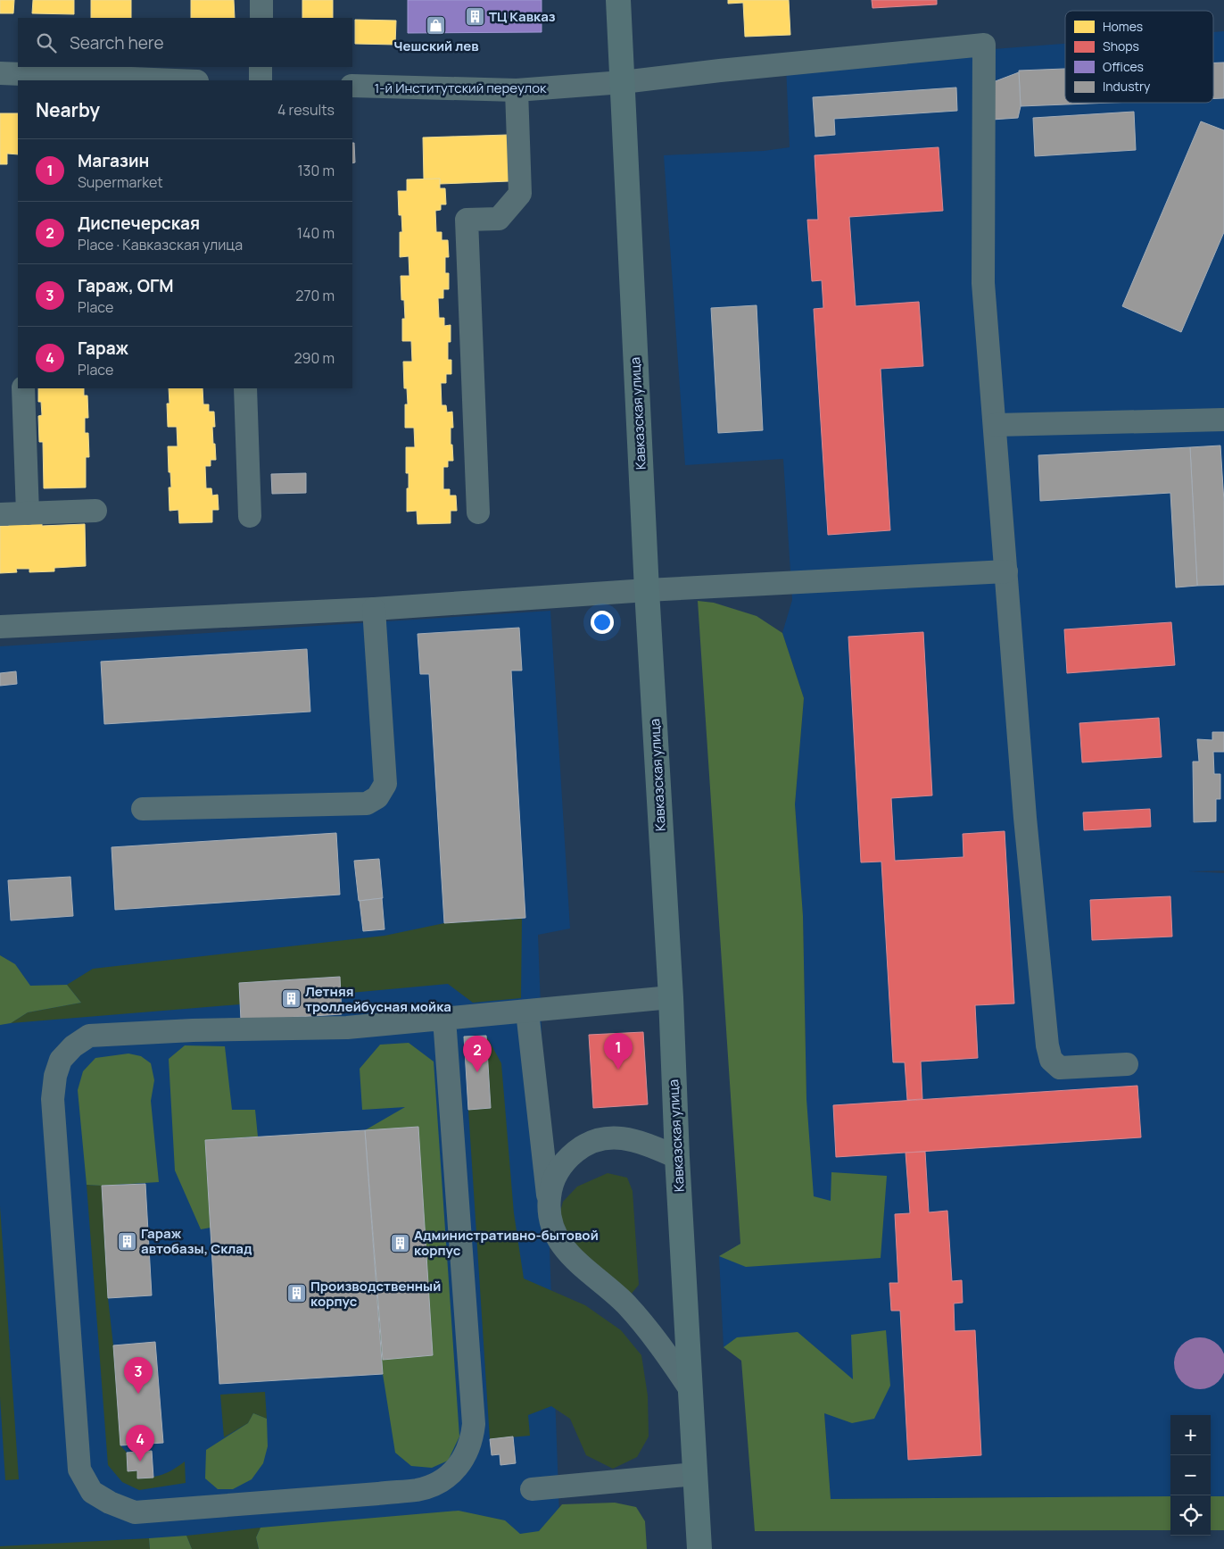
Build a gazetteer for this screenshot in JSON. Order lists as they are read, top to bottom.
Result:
{
  "streets": {
    "main road": ["Кавказская улица"],
    "street": ["1-й Институтский переулок"]
  },
  "crossings": [
    ["1-й Институтский переулок", "Кавказская улица"]
  ],
  "places": {
    "building": [
      "ТЦ Кавказ",
      "Летняя троллейбусная мойка",
      "Гараж автобазы, Склад",
      "Административно-бытовой корпус",
      "Производственный корпус"
    ],
    "shop": ["Чешский лев"]
  },
  "legend": [
    "Homes",
    "Shops",
    "Offices",
    "Industry"
  ],
  "page": {
    "search": "Search here",
    "heading": ["Nearby", "4 results"],
    "list": [
      {
        "mark": "1",
        "name": "Магазин",
        "note": "Supermarket",
        "value": "130 m"
      },
      {
        "mark": "2",
        "name": "Диспечерская",
        "note": "Place · Кавказская улица",
        "value": "140 m"
      },
      {
        "mark": "3",
        "name": "Гараж, ОГМ",
        "note": "Place",
        "value": "270 m"
      },
      {
        "mark": "4",
        "name": "Гараж",
        "note": "Place",
        "value": "290 m"
      }
    ],
    "pins": [
      "1",
      "2",
      "3",
      "4"
    ],
    "map_buttons": ["+", "−"]
  }
}
